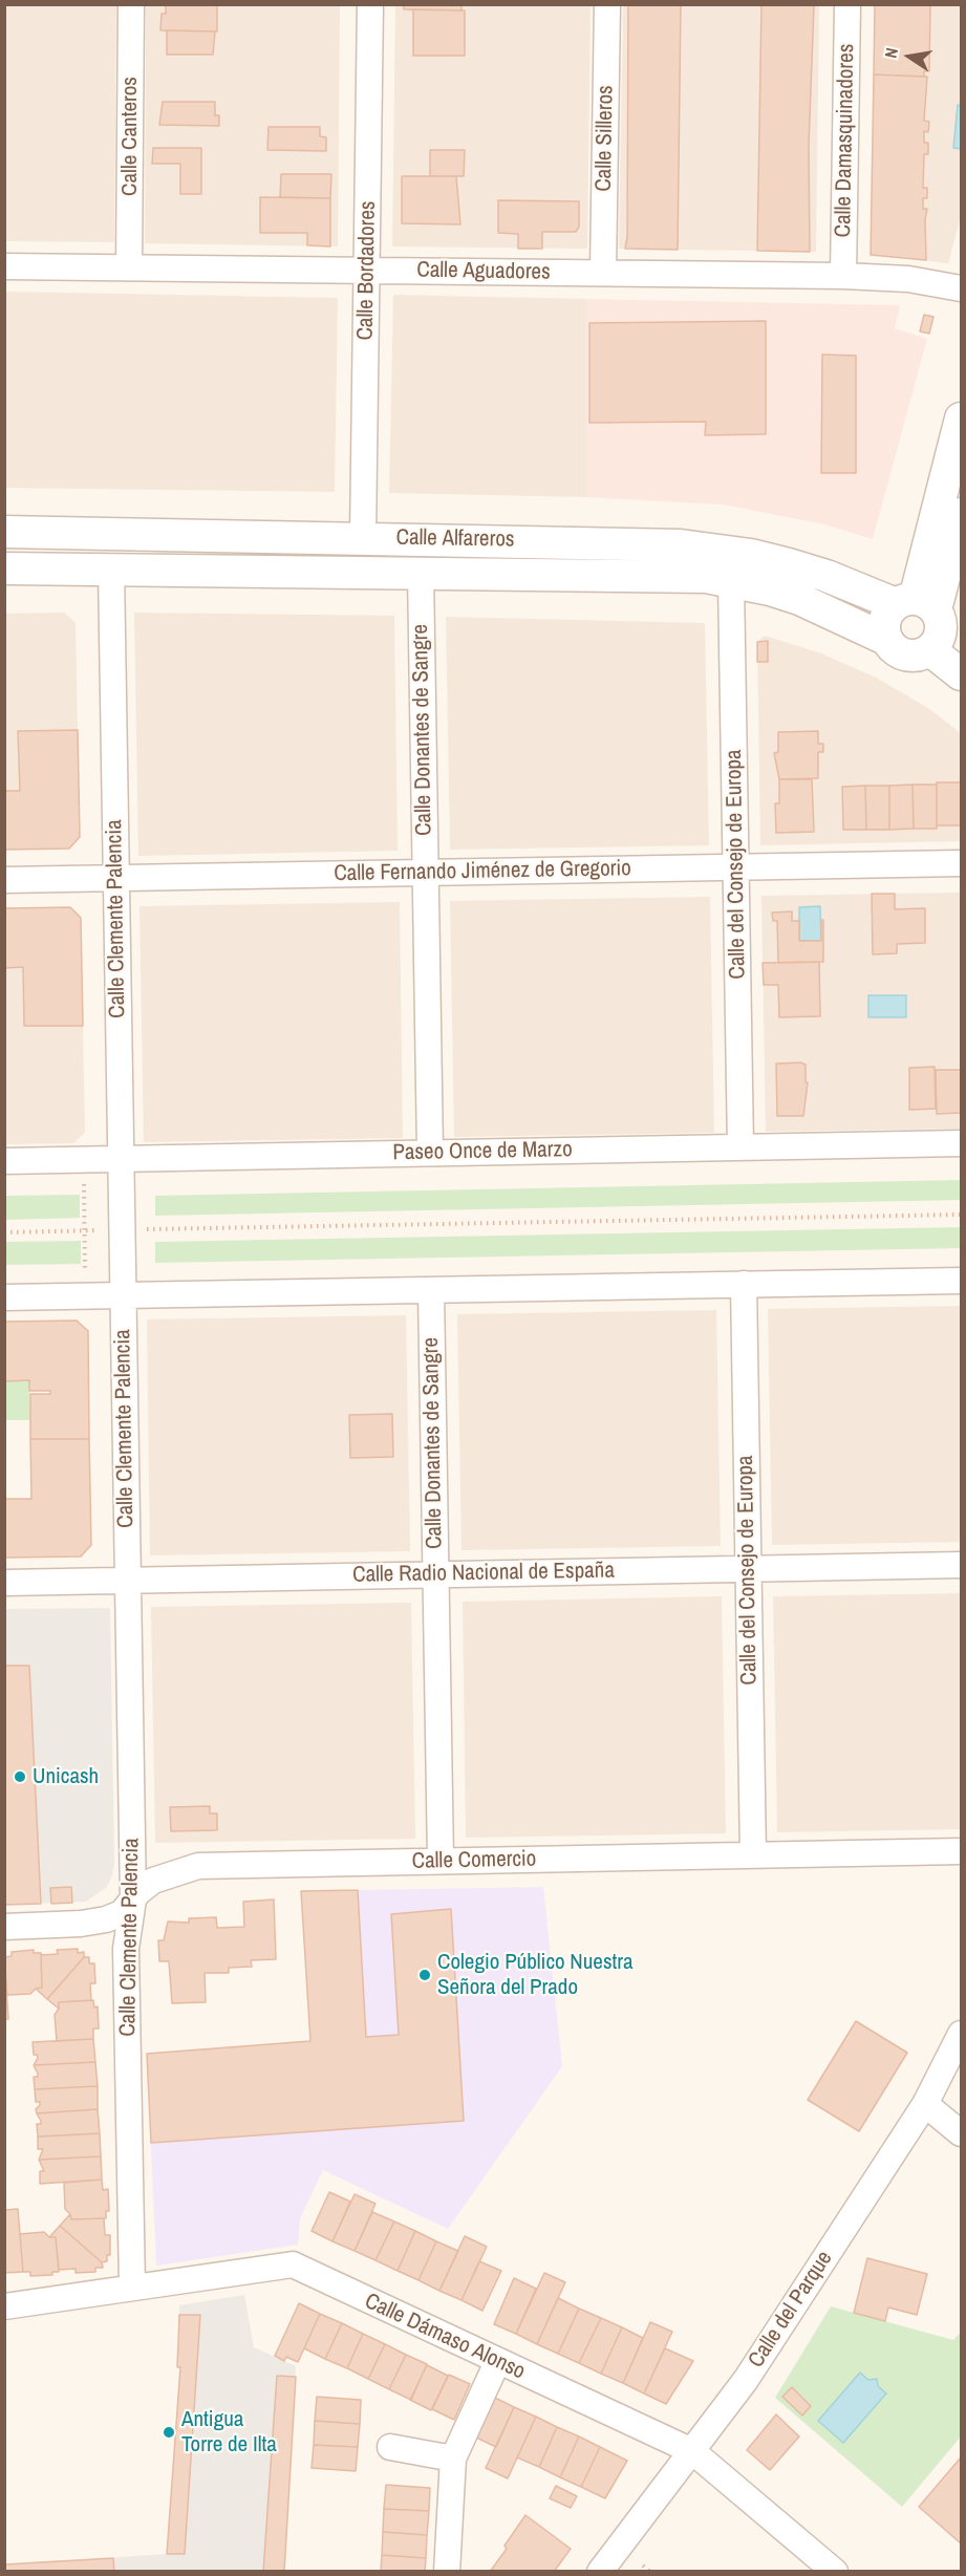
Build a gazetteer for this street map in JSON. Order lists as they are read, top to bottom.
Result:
{
  "streets": {
    "street": [
      "Calle Canteros",
      "Calle Silleros",
      "Calle Damasquinadores",
      "Calle Bordadores",
      "Calle Aguadores",
      "Calle Alfareros",
      "Calle Donantes de Sangre",
      "Calle del Consejo de Europa",
      "Calle Fernando Jiménez de Gregorio",
      "Calle Clemente Palencia",
      "Paseo Once de Marzo",
      "Calle Radio Nacional de España",
      "Calle Comercio",
      "Calle del Parque",
      "Calle Dámaso Alonso"
    ]
  },
  "crossings": [
    ["Calle Canteros", "Calle Aguadores"],
    ["Calle Silleros", "Calle Aguadores"],
    ["Calle Damasquinadores", "Calle Aguadores"],
    ["Calle Bordadores", "Calle Aguadores"],
    ["Calle Bordadores", "Calle Alfareros"],
    ["Calle Alfareros", "Calle Donantes de Sangre"],
    ["Calle Alfareros", "Calle del Consejo de Europa"],
    ["Calle Alfareros", "Calle Clemente Palencia"],
    ["Calle Donantes de Sangre", "Calle Fernando Jiménez de Gregorio"],
    ["Calle Donantes de Sangre", "Paseo Once de Marzo"],
    ["Calle Donantes de Sangre", "Calle Radio Nacional de España"],
    ["Calle Donantes de Sangre", "Calle Comercio"],
    ["Calle del Consejo de Europa", "Calle Fernando Jiménez de Gregorio"],
    ["Calle del Consejo de Europa", "Paseo Once de Marzo"],
    ["Calle del Consejo de Europa", "Calle Radio Nacional de España"],
    ["Calle del Consejo de Europa", "Calle Comercio"],
    ["Calle Fernando Jiménez de Gregorio", "Calle Clemente Palencia"],
    ["Calle Clemente Palencia", "Paseo Once de Marzo"],
    ["Calle Clemente Palencia", "Calle Radio Nacional de España"],
    ["Calle Clemente Palencia", "Calle Comercio"],
    ["Calle Clemente Palencia", "Calle Dámaso Alonso"],
    ["Calle del Parque", "Calle Dámaso Alonso"]
  ],
  "places": ["Unicash", "Colegio Público Nuestra Señora del Prado", "Antigua Torre de Ilta"],
  "north": "left"
}
